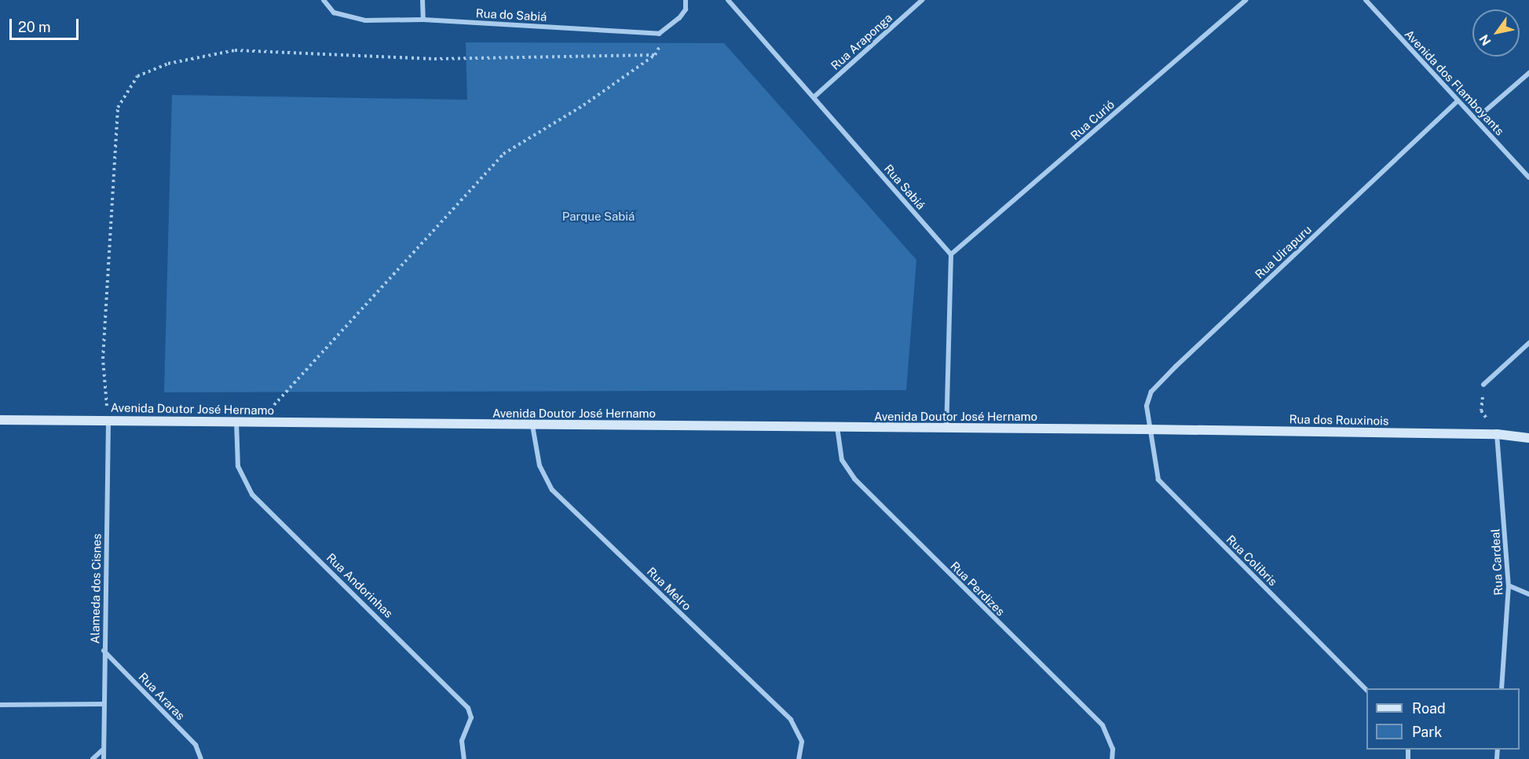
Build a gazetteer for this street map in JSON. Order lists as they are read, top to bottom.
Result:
{
  "streets": {
    "street": [
      "Rua do Sabiá",
      "Rua Araponga",
      "Avenida dos Flamboyants",
      "Rua Curió",
      "Rua Sabiá",
      "Rua Uirapuru",
      "Avenida Doutor José Hernamo",
      "Rua dos Rouxinois",
      "Rua Colibris",
      "Rua Cardeal",
      "Rua Andorinhas",
      "Alameda dos Cisnes",
      "Rua Melro",
      "Rua Perdizes",
      "Rua Araras"
    ]
  },
  "crossings": [
    ["Rua Araponga", "Rua Sabiá"],
    ["Avenida dos Flamboyants", "Rua Uirapuru"],
    ["Rua Curió", "Rua Sabiá"],
    ["Rua Uirapuru", "Avenida Doutor José Hernamo"],
    ["Rua Uirapuru", "Rua dos Rouxinois"],
    ["Rua Uirapuru", "Rua Colibris"],
    ["Avenida Doutor José Hernamo", "Rua dos Rouxinois"],
    ["Avenida Doutor José Hernamo", "Rua Colibris"],
    ["Avenida Doutor José Hernamo", "Rua Andorinhas"],
    ["Avenida Doutor José Hernamo", "Alameda dos Cisnes"],
    ["Avenida Doutor José Hernamo", "Rua Melro"],
    ["Avenida Doutor José Hernamo", "Rua Perdizes"],
    ["Rua dos Rouxinois", "Rua Colibris"],
    ["Rua dos Rouxinois", "Rua Cardeal"],
    ["Alameda dos Cisnes", "Rua Araras"]
  ],
  "parks": ["Parque Sabiá"],
  "legend": ["Road", "Park"],
  "scale_bar": "20 m",
  "north": "bottom left"
}
